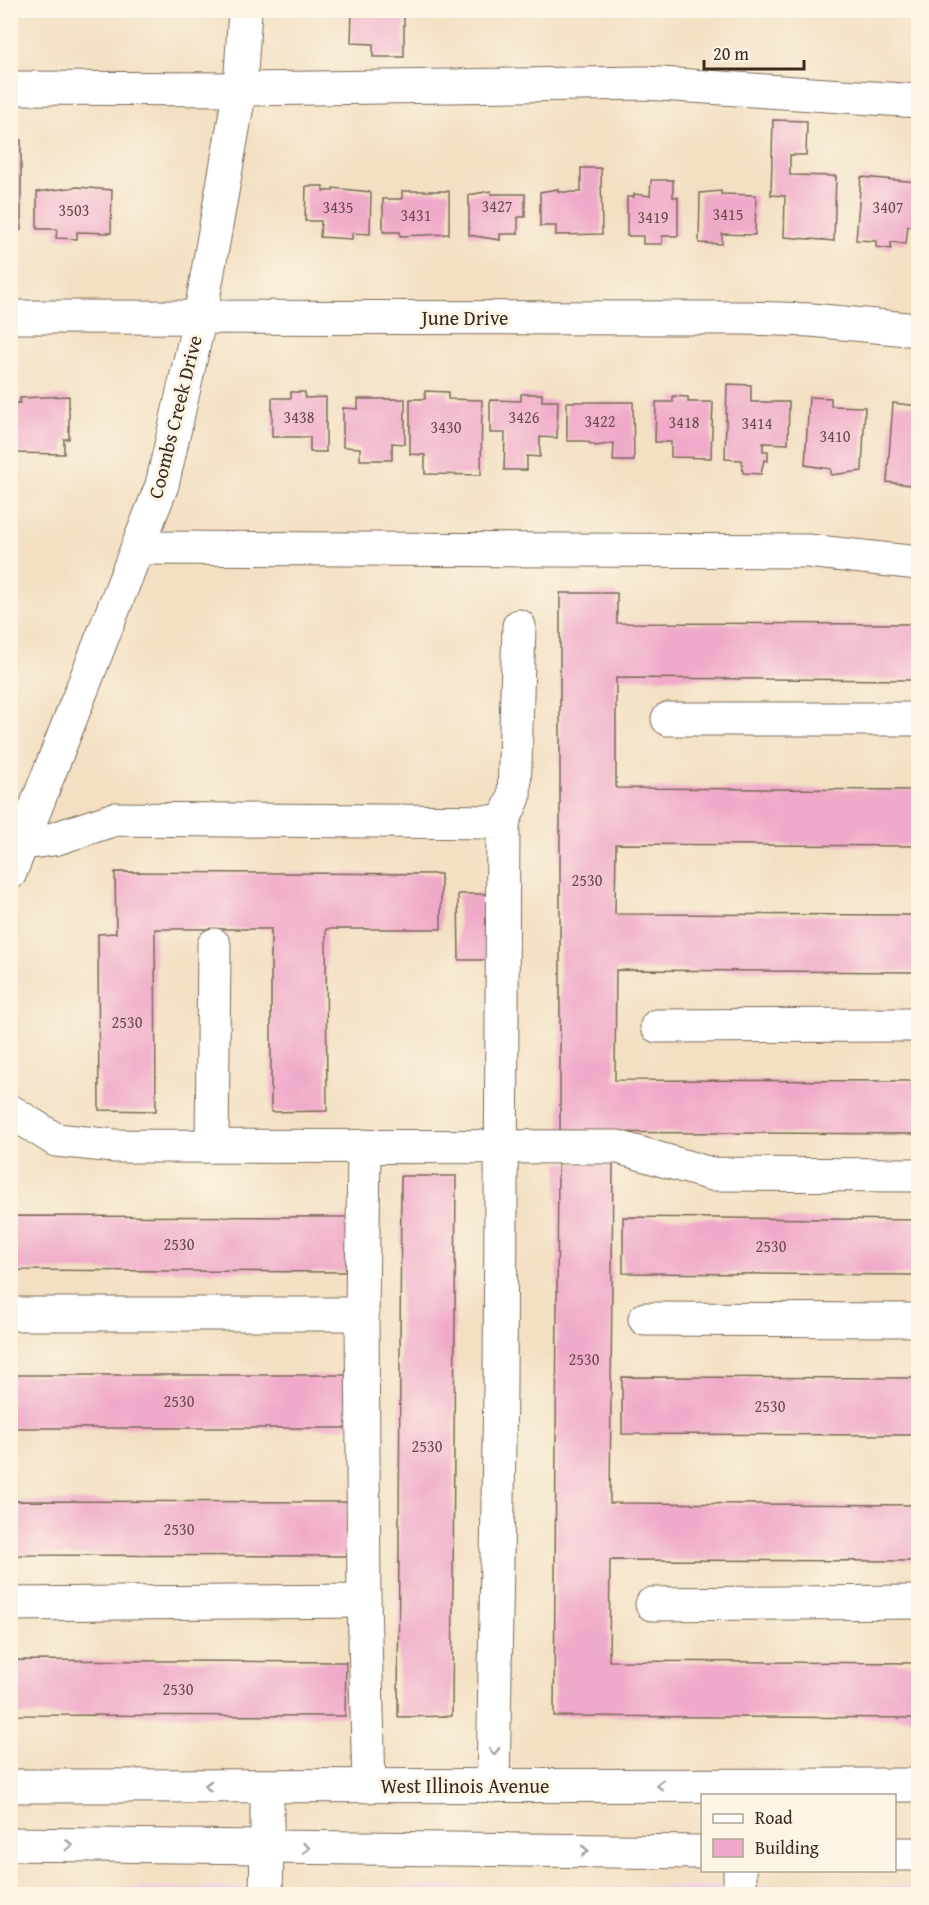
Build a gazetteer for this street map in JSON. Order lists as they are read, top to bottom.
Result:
{
  "streets": {
    "street": ["June Drive", "Coombs Creek Drive", "West Illinois Avenue"]
  },
  "crossings": [
    ["June Drive", "Coombs Creek Drive"]
  ],
  "house_numbers": [
    "3427",
    "3435",
    "3407",
    "3503",
    "3415",
    "3431",
    "3419",
    "3438",
    "3426",
    "3422",
    "3418",
    "3414",
    "3430",
    "3410",
    "2530",
    "2530",
    "2530",
    "2530",
    "2530",
    "2530",
    "2530",
    "2530",
    "2530",
    "2530"
  ],
  "legend": ["Road", "Building"],
  "scale_bar": "20 m"
}
